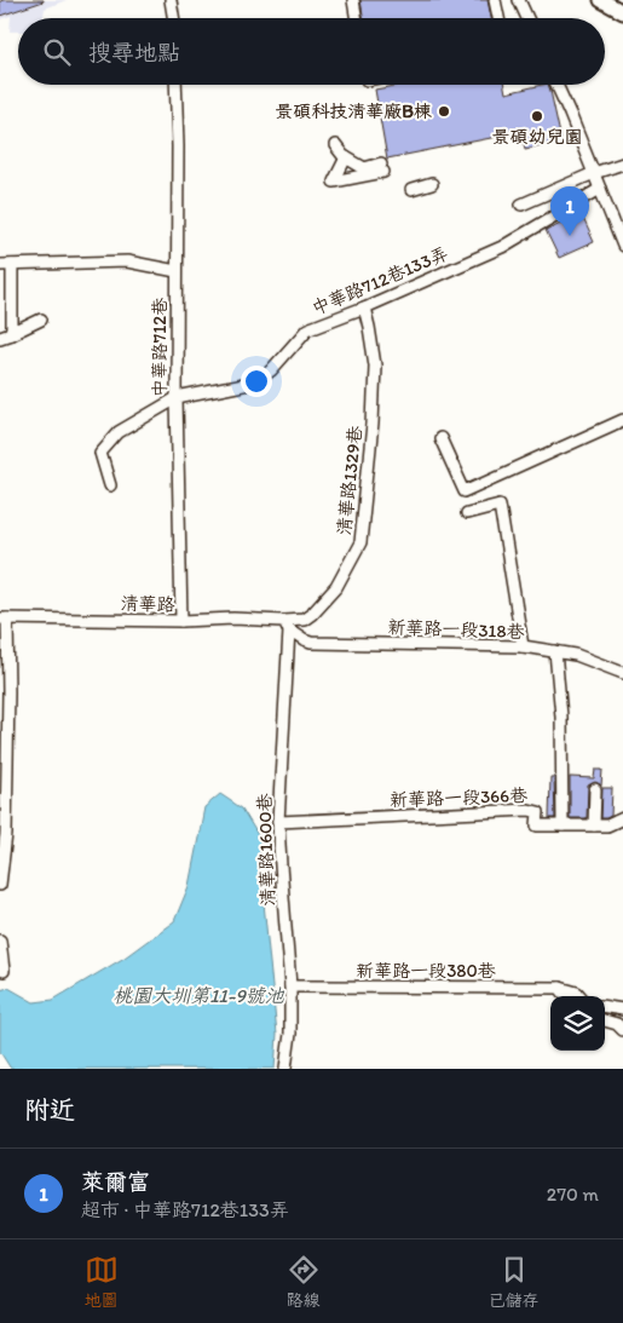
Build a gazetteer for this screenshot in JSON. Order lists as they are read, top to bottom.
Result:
{
  "streets": {
    "street": [
      "中華路712巷133弄",
      "中華路712巷",
      "清華路1329巷",
      "清華路",
      "新華路一段318巷",
      "新華路一段366巷",
      "清華路1600巷",
      "新華路一段380巷"
    ]
  },
  "crossings": [
    ["中華路712巷133弄", "中華路712巷"],
    ["中華路712巷133弄", "清華路1329巷"],
    ["中華路712巷", "清華路"],
    ["清華路1329巷", "清華路"],
    ["清華路1329巷", "新華路一段318巷"],
    ["清華路1329巷", "清華路1600巷"],
    ["清華路", "新華路一段318巷"],
    ["清華路", "清華路1600巷"],
    ["新華路一段318巷", "清華路1600巷"],
    ["新華路一段366巷", "清華路1600巷"],
    ["清華路1600巷", "新華路一段380巷"]
  ],
  "water": ["桃園大圳第11-9號池"],
  "places": ["景碩科技清華廠B棟", "景碩幼兒園"],
  "page": {
    "search": "搜尋地點",
    "pins": "1",
    "heading": "附近",
    "list": [
      {
        "mark": "1",
        "name": "萊爾富",
        "note": "超市 · 中華路712巷133弄",
        "value": "270 m"
      }
    ],
    "nav": ["地圖", "路線", "已儲存"]
  }
}
